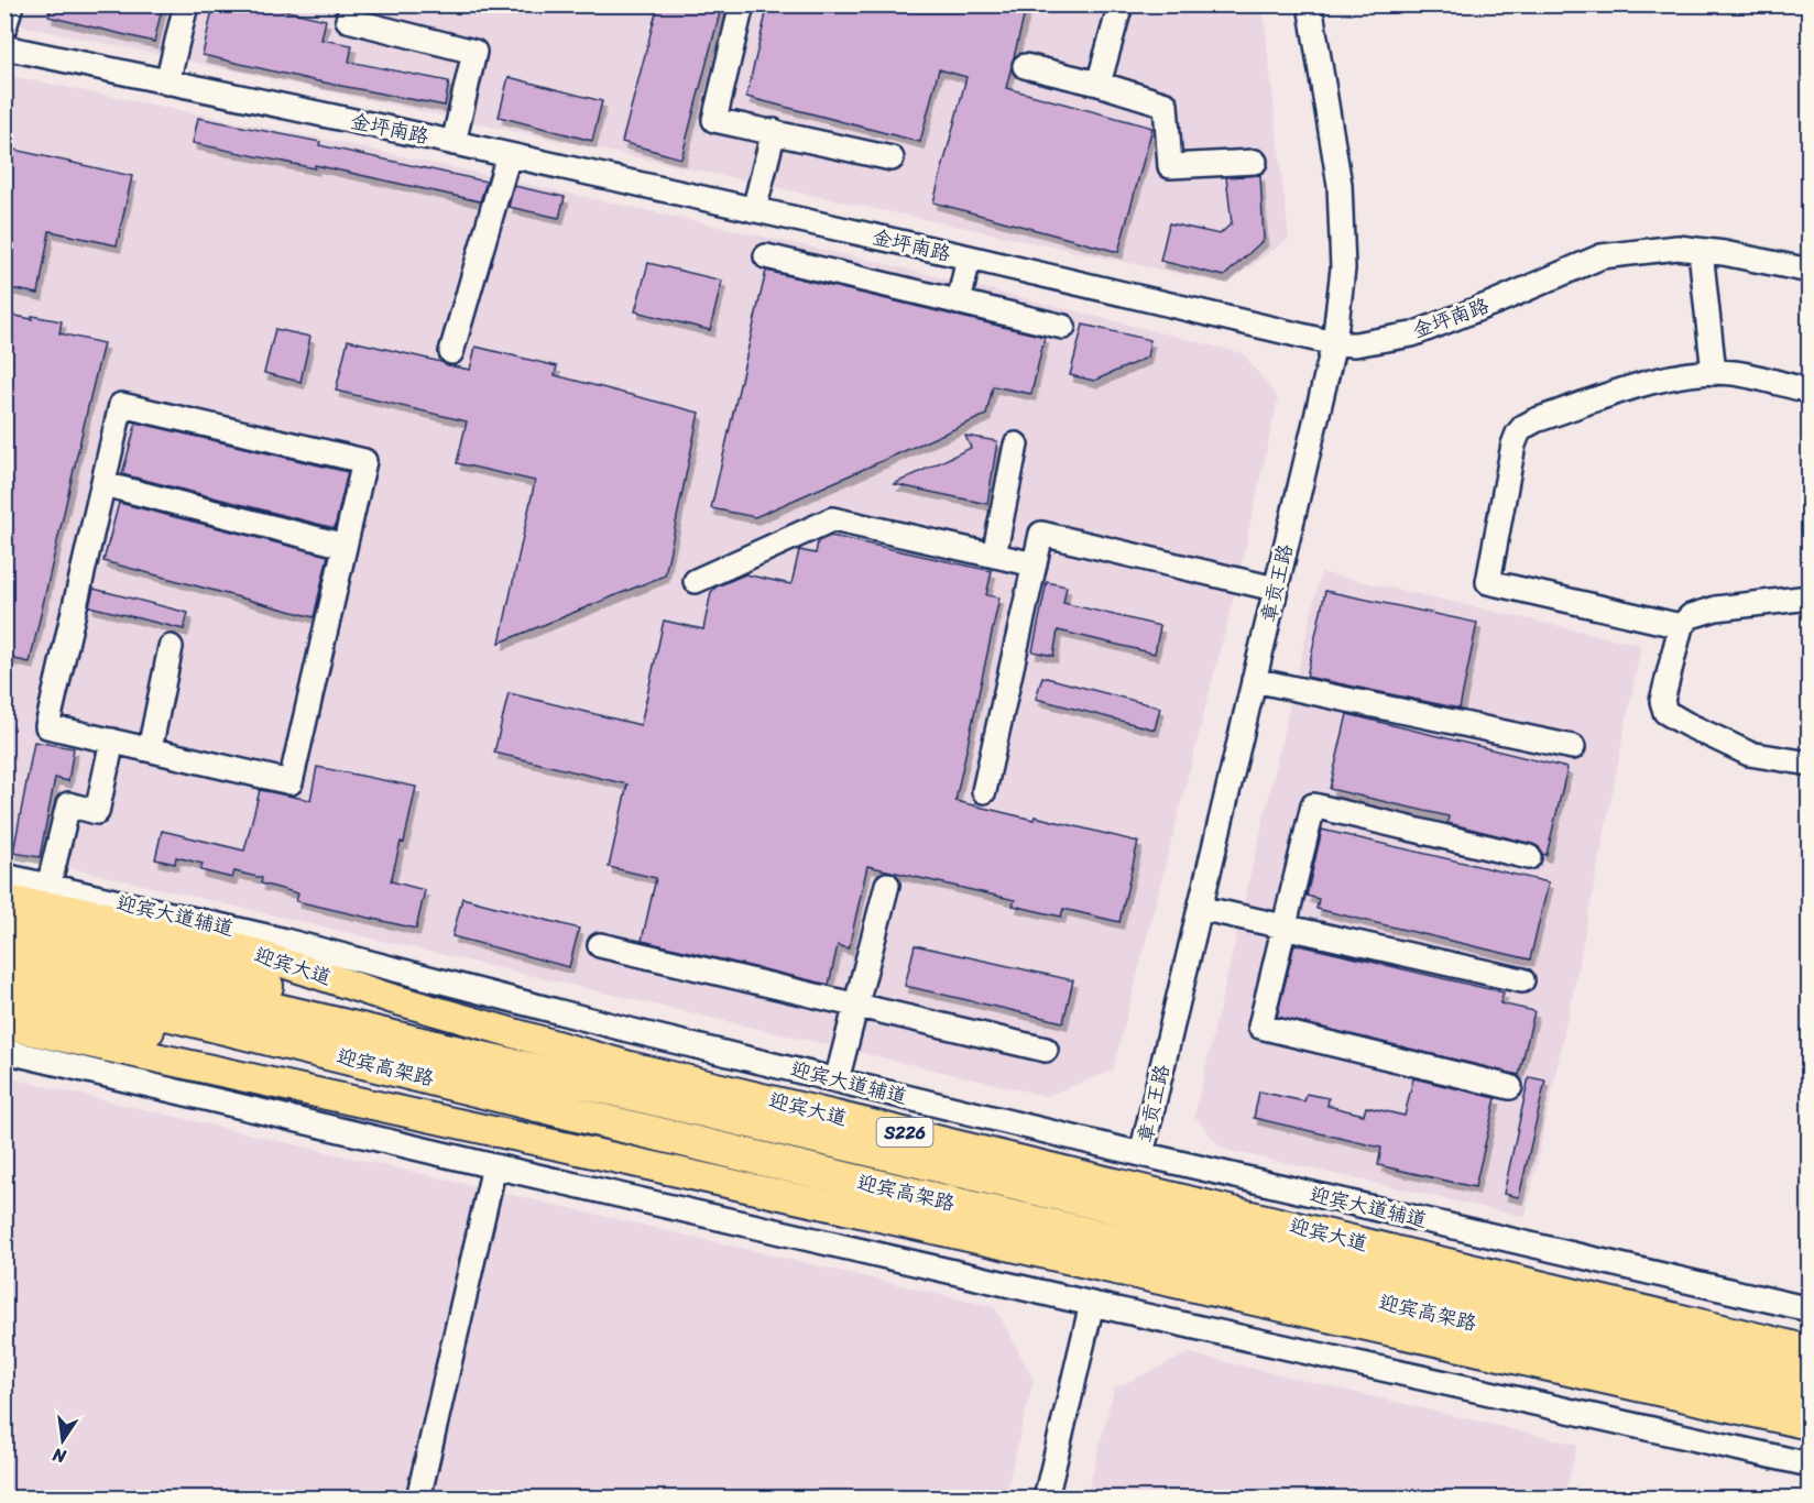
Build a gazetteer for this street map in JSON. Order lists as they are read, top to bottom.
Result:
{
  "streets": {
    "highway": ["迎宾高架路"],
    "main road": ["迎宾大道", "S226"],
    "street": ["金坪南路", "章贡王路", "迎宾大道辅道"]
  },
  "crossings": [
    ["金坪南路", "章贡王路"],
    ["章贡王路", "迎宾大道辅道"]
  ],
  "north": "bottom"
}
